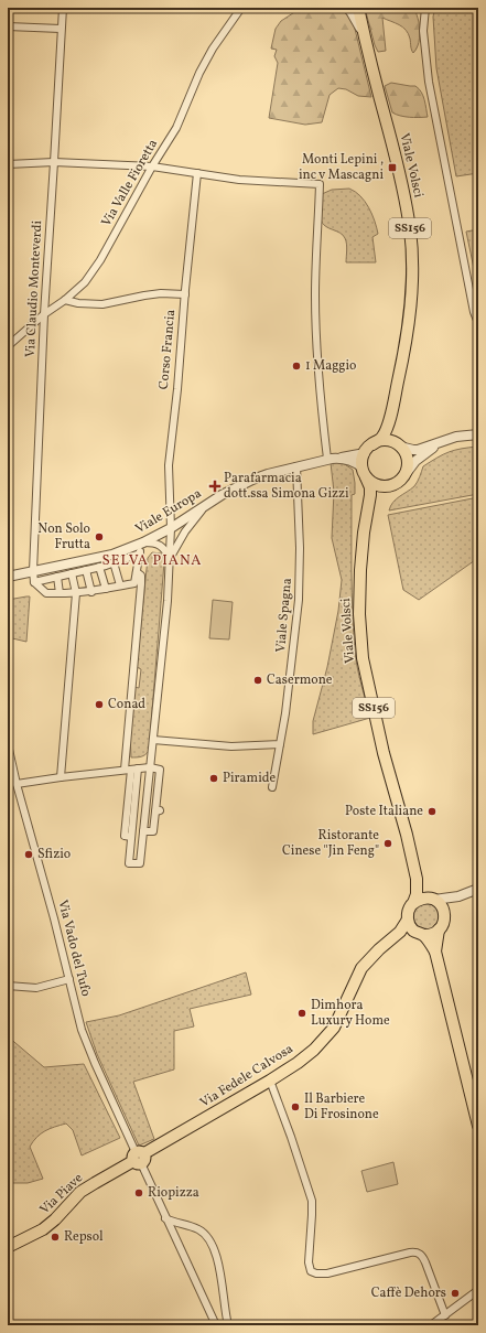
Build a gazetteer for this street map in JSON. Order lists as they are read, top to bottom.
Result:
{
  "streets": {
    "main road": [
      "Viale Volsci",
      "SS156",
      "Via Fedele Calvosa",
      "Via Piave"
    ],
    "street": [
      "Via Valle Fioretta",
      "Via Claudio Monteverdi",
      "Corso Francia",
      "Viale Europa",
      "Viale Spagna",
      "Via Vado del Tufo"
    ]
  },
  "crossings": [
    ["Viale Volsci", "SS156"],
    ["Viale Volsci", "Via Fedele Calvosa"],
    ["Via Valle Fioretta", "Via Claudio Monteverdi"],
    ["SS156", "Via Fedele Calvosa"],
    ["Via Claudio Monteverdi", "Viale Europa"],
    ["Corso Francia", "Viale Europa"],
    ["Viale Europa", "Viale Spagna"],
    ["Via Vado del Tufo", "Via Fedele Calvosa"],
    ["Via Vado del Tufo", "Via Piave"],
    ["Via Fedele Calvosa", "Via Piave"]
  ],
  "districts": ["SELVA PIANA"],
  "places": {
    "transit": ["Monti Lepini , inc v Mascagni"],
    "other": [
      "1 Maggio",
      "Non Solo Frutta",
      "Casermone",
      "Conad",
      "Piramide",
      "Poste Italiane",
      "Ristorante Cinese \"Jin Feng\"",
      "Sfizio",
      "Dimhora Luxury Home",
      "Il Barbiere Di Frosinone",
      "Riopizza",
      "Repsol",
      "Caffè Dehors"
    ],
    "health": ["Parafarmacia dott.ssa Simona Gizzi"]
  }
}
